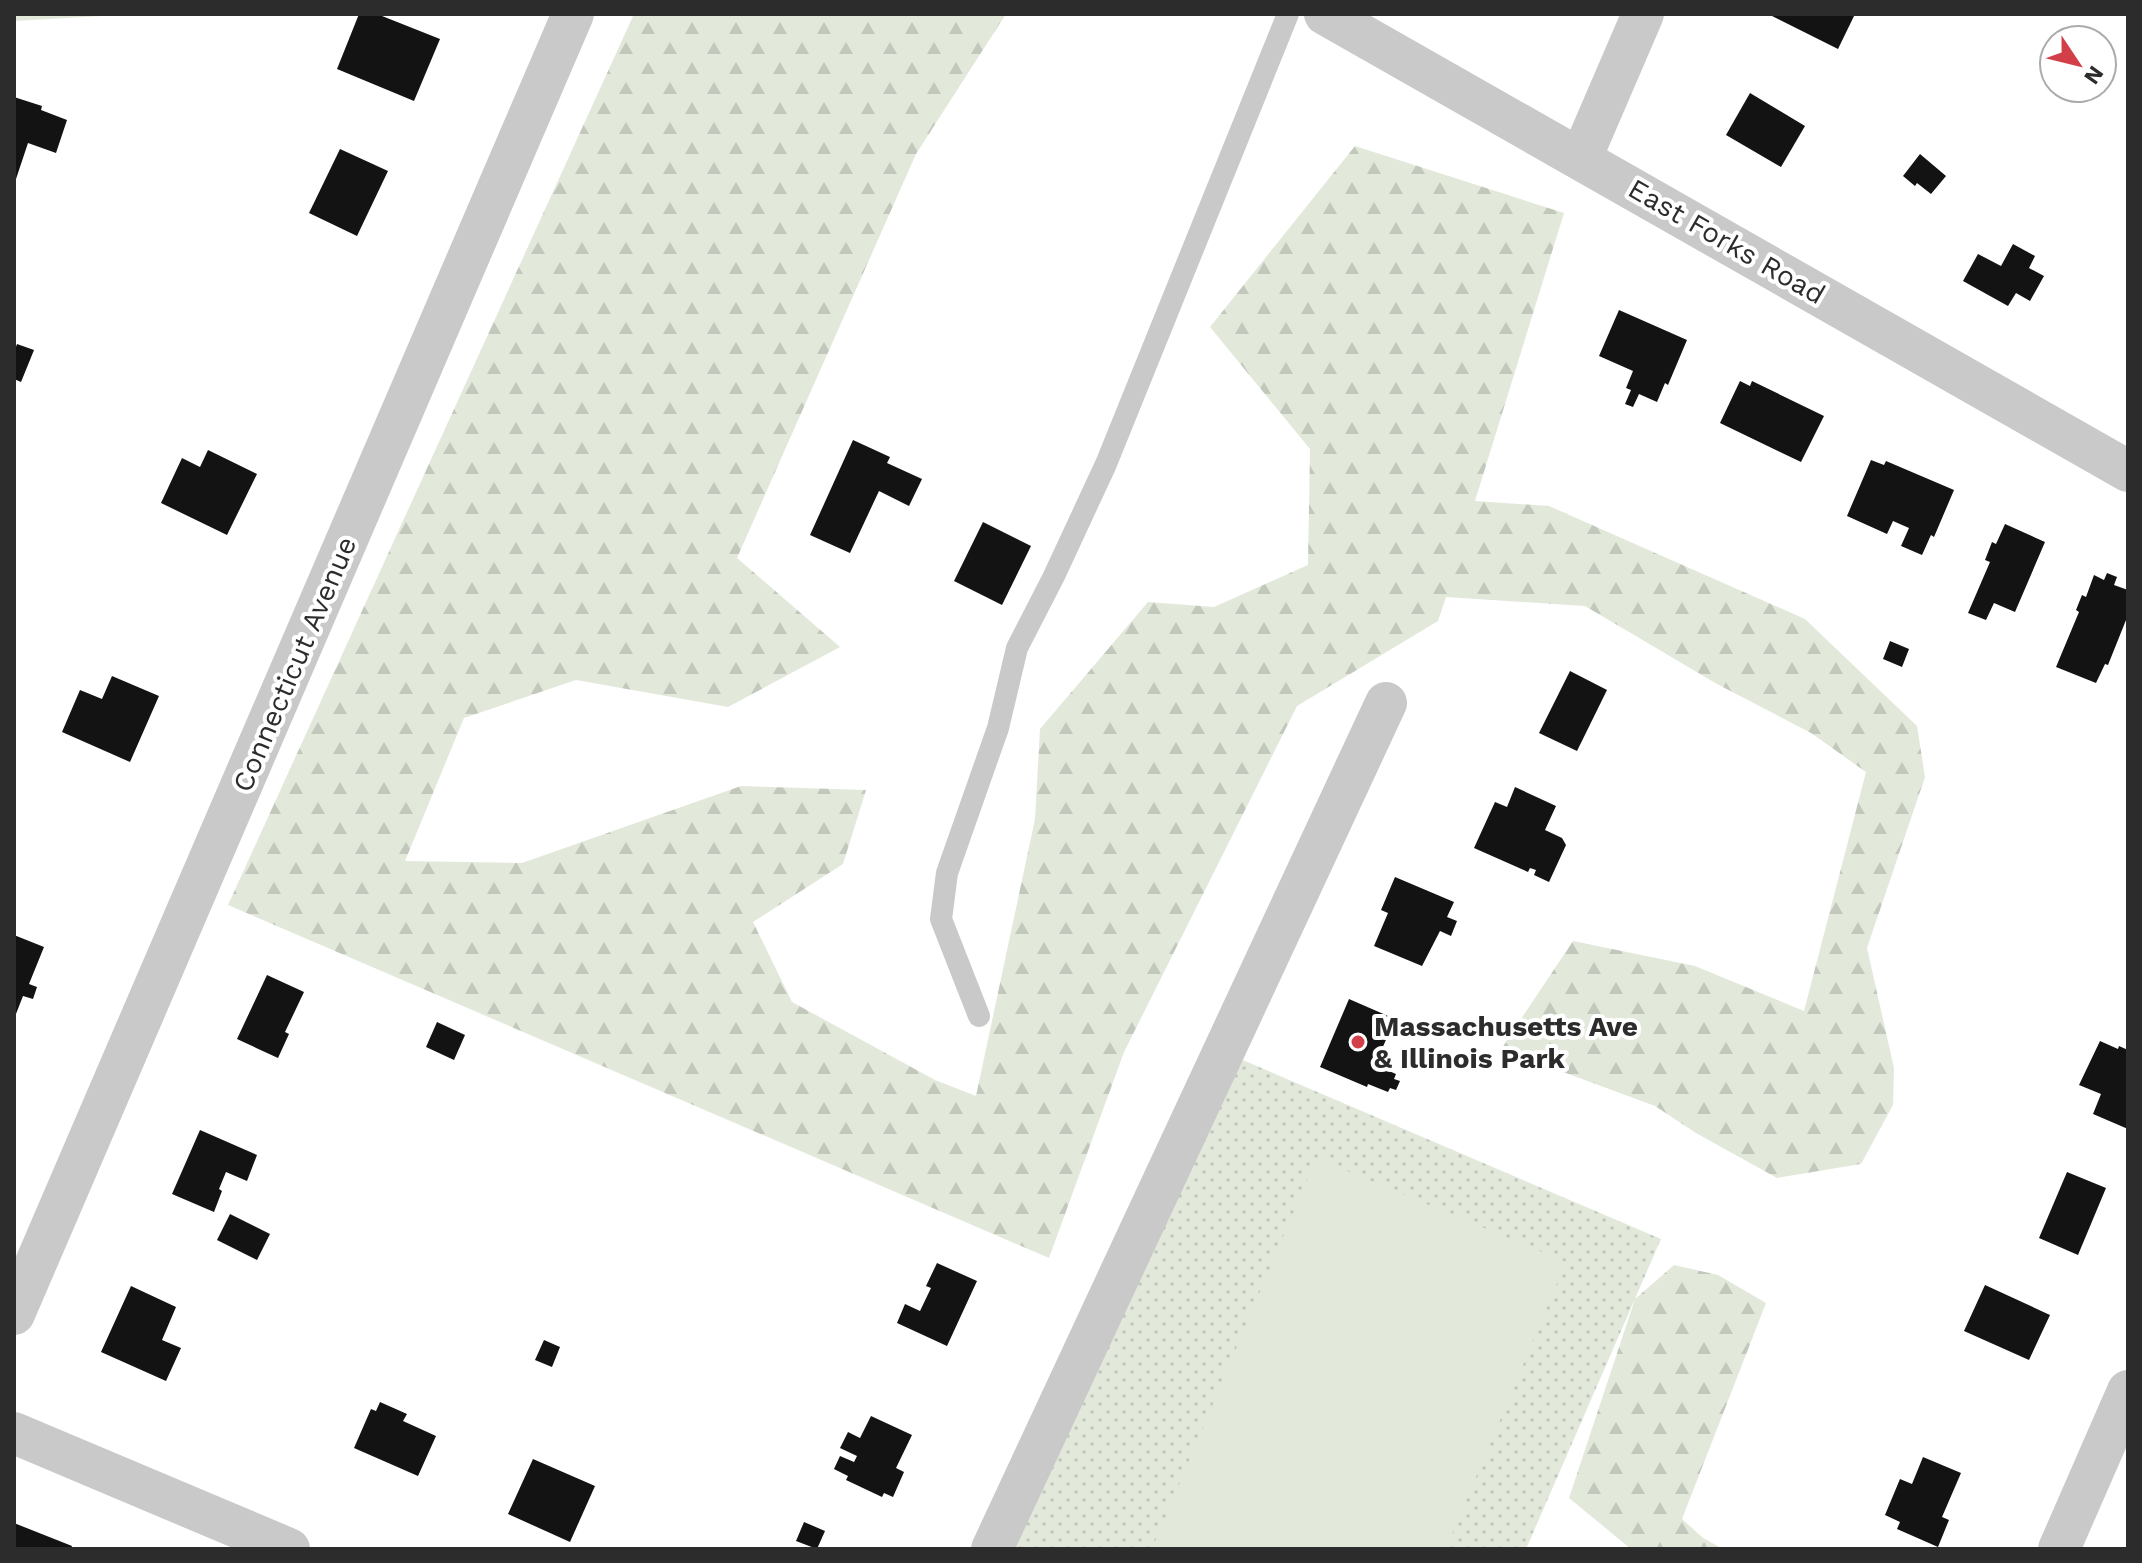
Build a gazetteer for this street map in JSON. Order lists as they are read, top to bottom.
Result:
{
  "streets": {
    "street": ["East Forks Road", "Connecticut Avenue"]
  },
  "places": ["Massachusetts Ave & Illinois Park"],
  "north": "bottom right"
}
